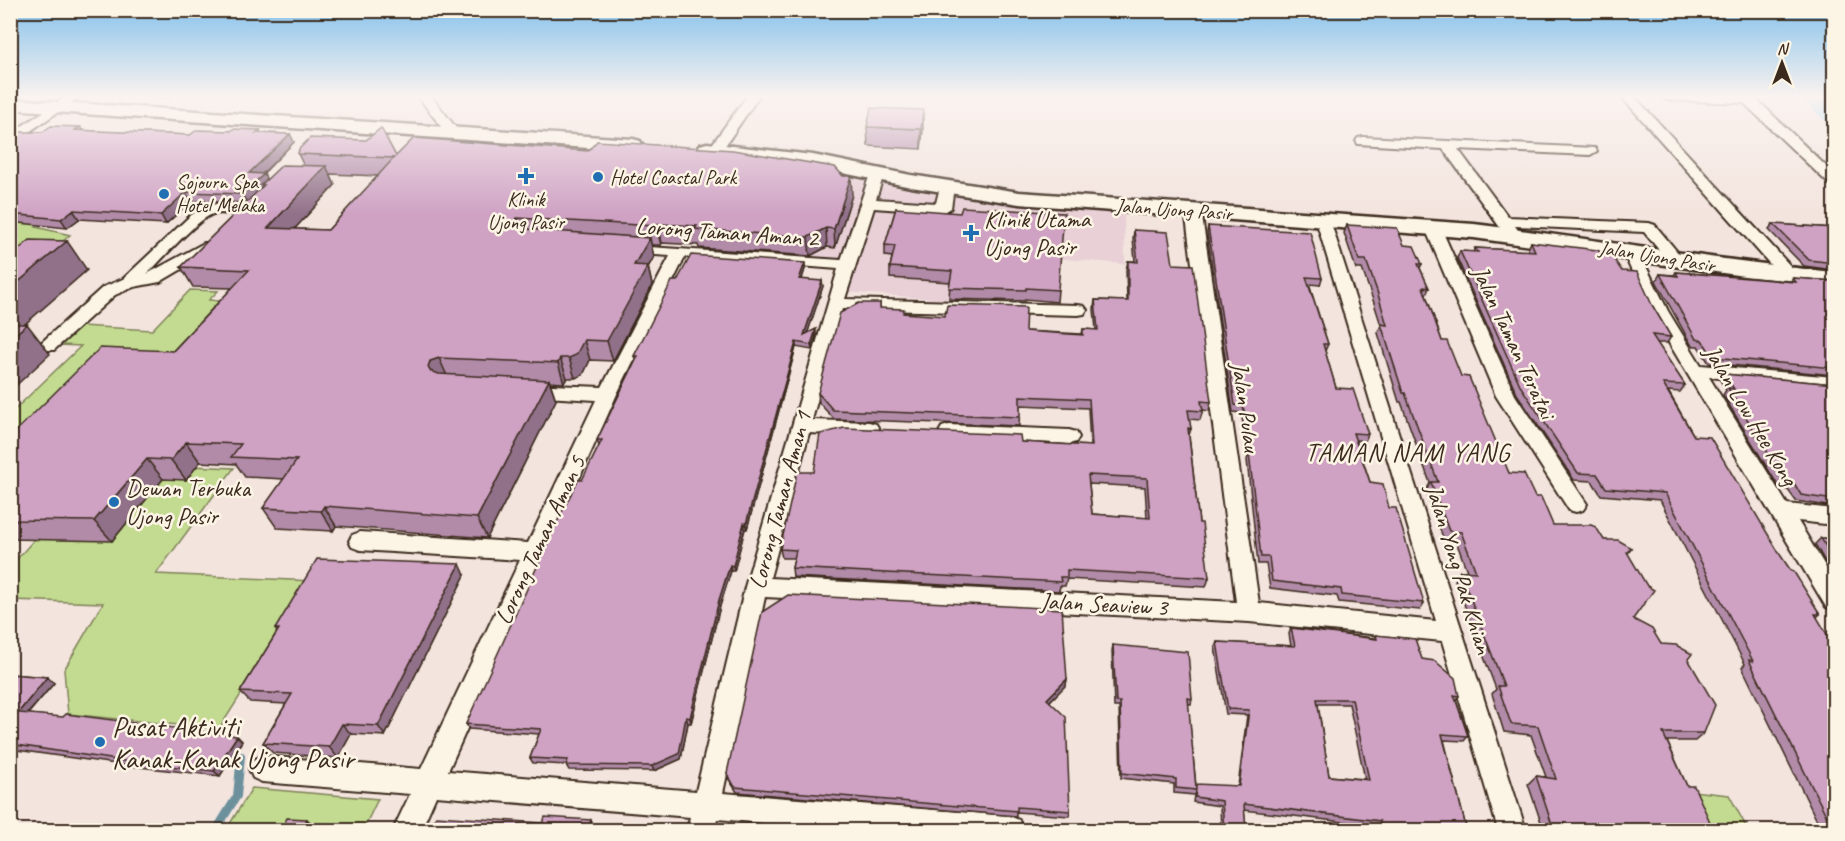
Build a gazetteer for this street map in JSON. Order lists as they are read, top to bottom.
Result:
{
  "streets": {
    "main road": ["Jalan Ujong Pasir"],
    "street": [
      "Lorong Taman Aman 2",
      "Jalan Taman Teratai",
      "Jalan Pulau",
      "Jalan Low Hee Kong",
      "Lorong Taman Aman 1",
      "Lorong Taman Aman 5",
      "Jalan Yong Pak Khian",
      "Jalan Seaview 3"
    ]
  },
  "crossings": [
    ["Jalan Ujong Pasir", "Jalan Taman Teratai"],
    ["Jalan Ujong Pasir", "Jalan Pulau"],
    ["Jalan Ujong Pasir", "Jalan Low Hee Kong"],
    ["Jalan Ujong Pasir", "Lorong Taman Aman 1"],
    ["Jalan Ujong Pasir", "Jalan Yong Pak Khian"],
    ["Lorong Taman Aman 2", "Lorong Taman Aman 1"],
    ["Lorong Taman Aman 2", "Lorong Taman Aman 5"],
    ["Jalan Pulau", "Jalan Seaview 3"],
    ["Lorong Taman Aman 1", "Jalan Seaview 3"],
    ["Jalan Yong Pak Khian", "Jalan Seaview 3"]
  ],
  "districts": ["TAMAN NAM YANG"],
  "places": {
    "health": ["Klinik Ujong Pasir", "Klinik Utama Ujong Pasir"],
    "other": [
      "Hotel Coastal Park",
      "Sojourn Spa Hotel Melaka",
      "Dewan Terbuka Ujong Pasir",
      "Pusat Aktiviti Kanak-Kanak Ujong Pasir"
    ]
  },
  "north": "top"
}
